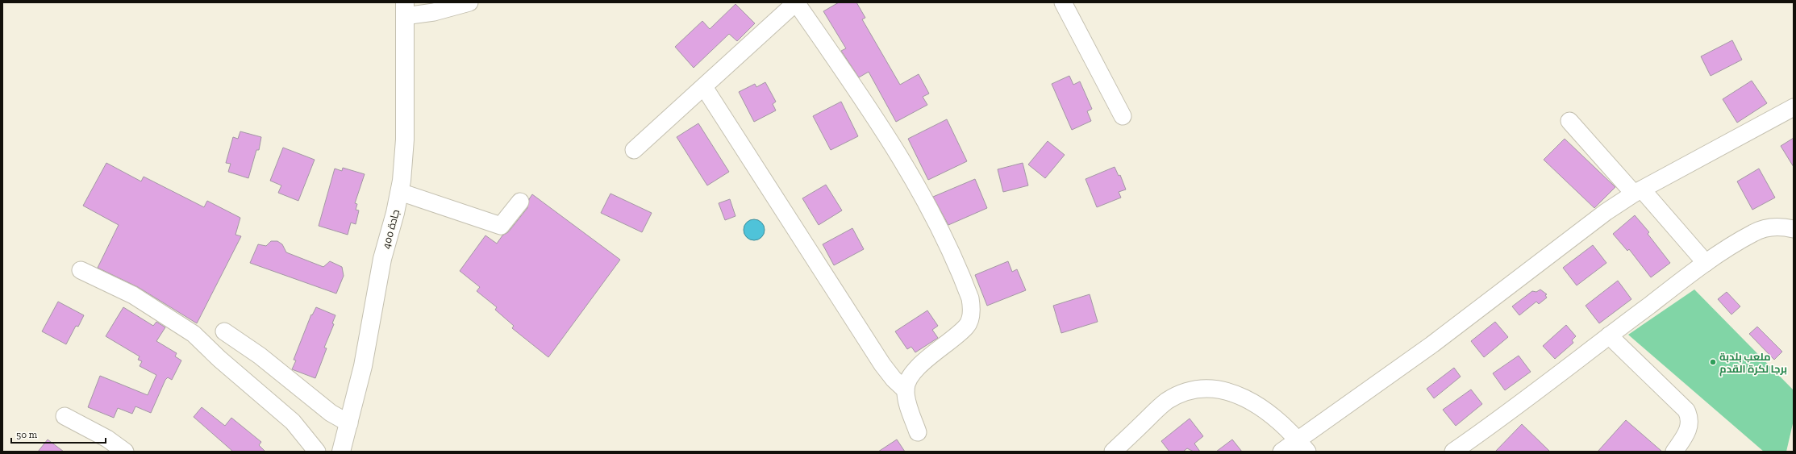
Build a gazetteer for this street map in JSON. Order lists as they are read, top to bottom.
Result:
{
  "streets": {
    "main road": ["جادة 400"]
  },
  "places": ["ملعب بلدبة برجا لكرة القدم"],
  "scale_bar": "50 m"
}
